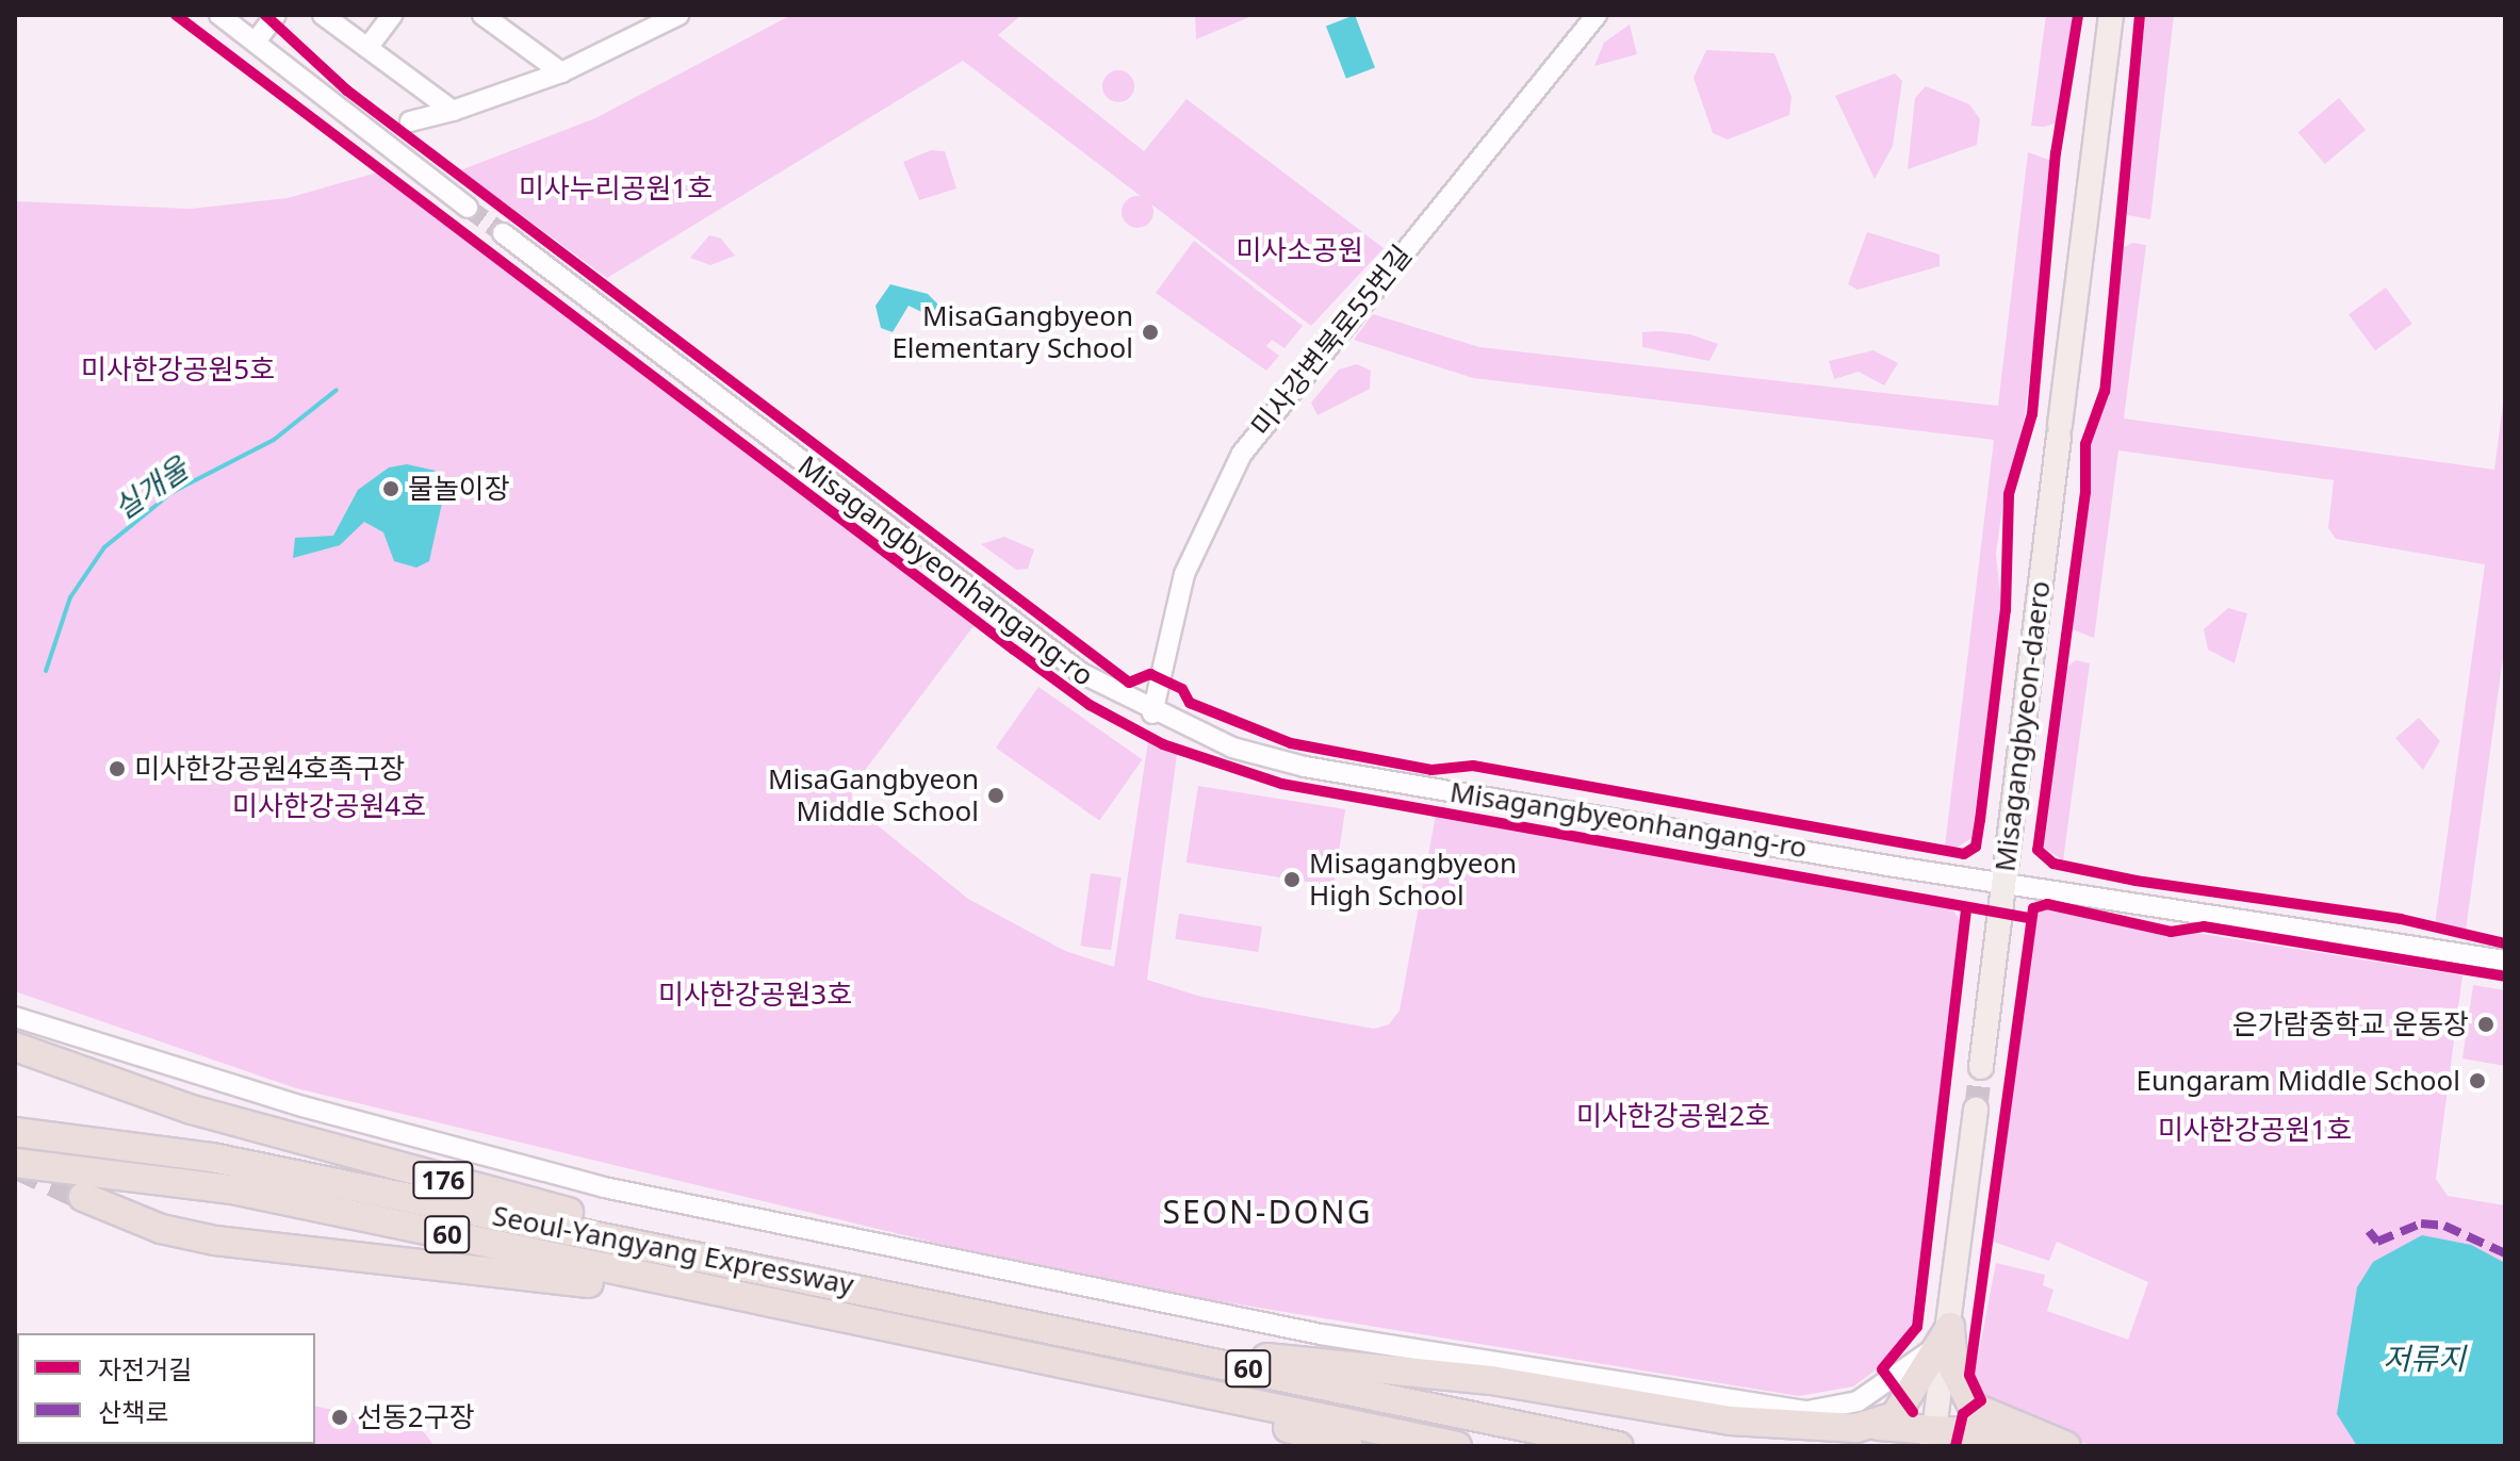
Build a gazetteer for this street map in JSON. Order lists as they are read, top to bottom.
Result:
{
  "streets": {
    "highway": ["176", "60", "Seoul-Yangyang Expressway"],
    "main road": ["Misagangbyeon-daero"],
    "street": ["미사강변북로55번길", "Misagangbyeonhangang-ro"]
  },
  "crossings": [
    ["미사강변북로55번길", "Misagangbyeonhangang-ro"],
    ["Misagangbyeonhangang-ro", "Misagangbyeon-daero"],
    ["176", "60"],
    ["176", "Seoul-Yangyang Expressway"],
    ["60", "Seoul-Yangyang Expressway"]
  ],
  "districts": ["SEON-DONG"],
  "water": ["실개울", "저류지"],
  "parks": [
    "미사누리공원1호",
    "미사소공원",
    "미사한강공원5호",
    "미사한강공원4호",
    "미사한강공원3호",
    "미사한강공원2호",
    "미사한강공원1호"
  ],
  "places": [
    "MisaGangbyeon Elementary School",
    "물놀이장",
    "미사한강공원4호족구장",
    "MisaGangbyeon Middle School",
    "Misagangbyeon High School",
    "은가람중학교 운동장",
    "Eungaram Middle School",
    "선동2구장"
  ],
  "legend": ["자전거길", "산책로"]
}
